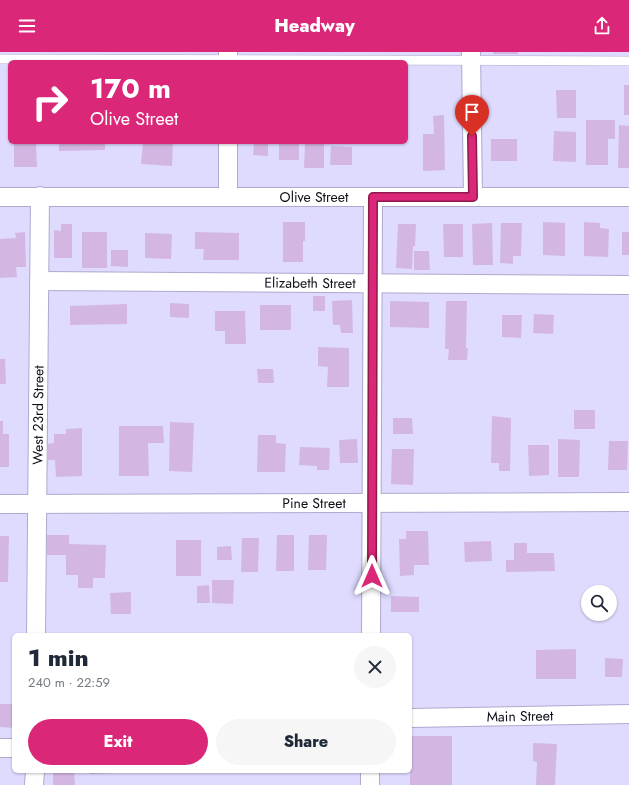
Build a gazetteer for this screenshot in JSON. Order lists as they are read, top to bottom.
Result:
{
  "streets": {
    "street": [
      "Olive Street",
      "Elizabeth Street",
      "West 23rd Street",
      "Pine Street",
      "Main Street"
    ]
  },
  "crossings": [
    ["Olive Street", "West 23rd Street"],
    ["Elizabeth Street", "West 23rd Street"],
    ["West 23rd Street", "Pine Street"]
  ],
  "page": {
    "header": "Headway",
    "turn": ["170 m", "Olive Street"],
    "heading": ["1 min", "240 m · 22:59"],
    "buttons": ["Exit", "Share"]
  }
}
